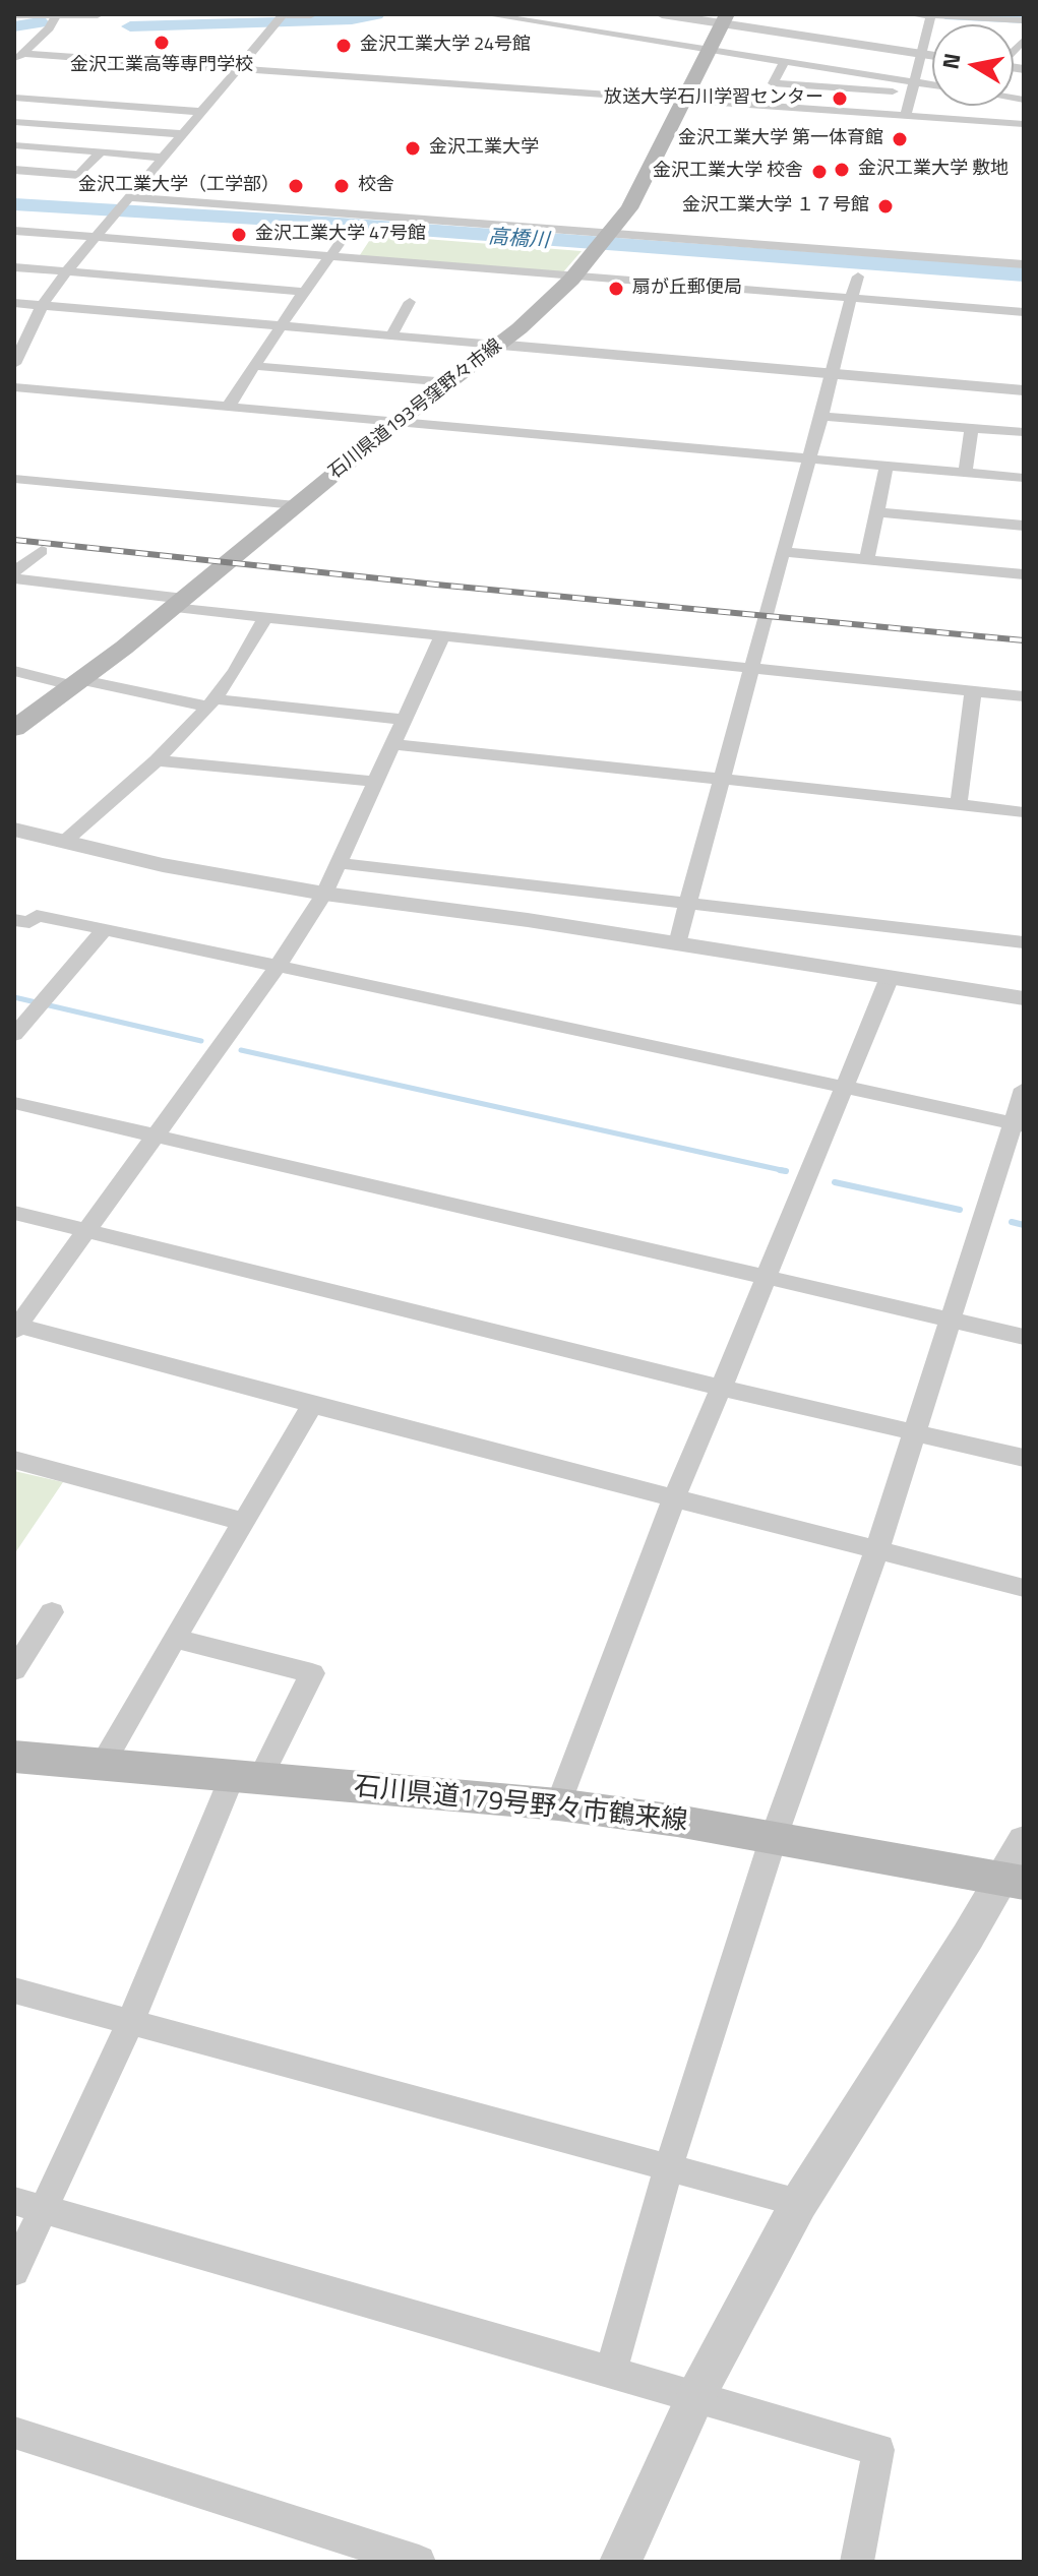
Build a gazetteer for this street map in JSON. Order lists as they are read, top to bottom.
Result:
{
  "streets": {
    "main road": ["石川県道193号窪野々市線", "石川県道179号野々市鶴来線"]
  },
  "water": ["高橋川"],
  "places": [
    "金沢工業高等専門学校",
    "金沢工業大学 24号館",
    "放送大学石川学習センター",
    "金沢工業大学 第一体育館",
    "金沢工業大学",
    "金沢工業大学 敷地",
    "金沢工業大学 校舎",
    "金沢工業大学（工学部）",
    "校舎",
    "金沢工業大学 １７号館",
    "金沢工業大学 47号館",
    "扇が丘郵便局"
  ],
  "north": "left"
}
